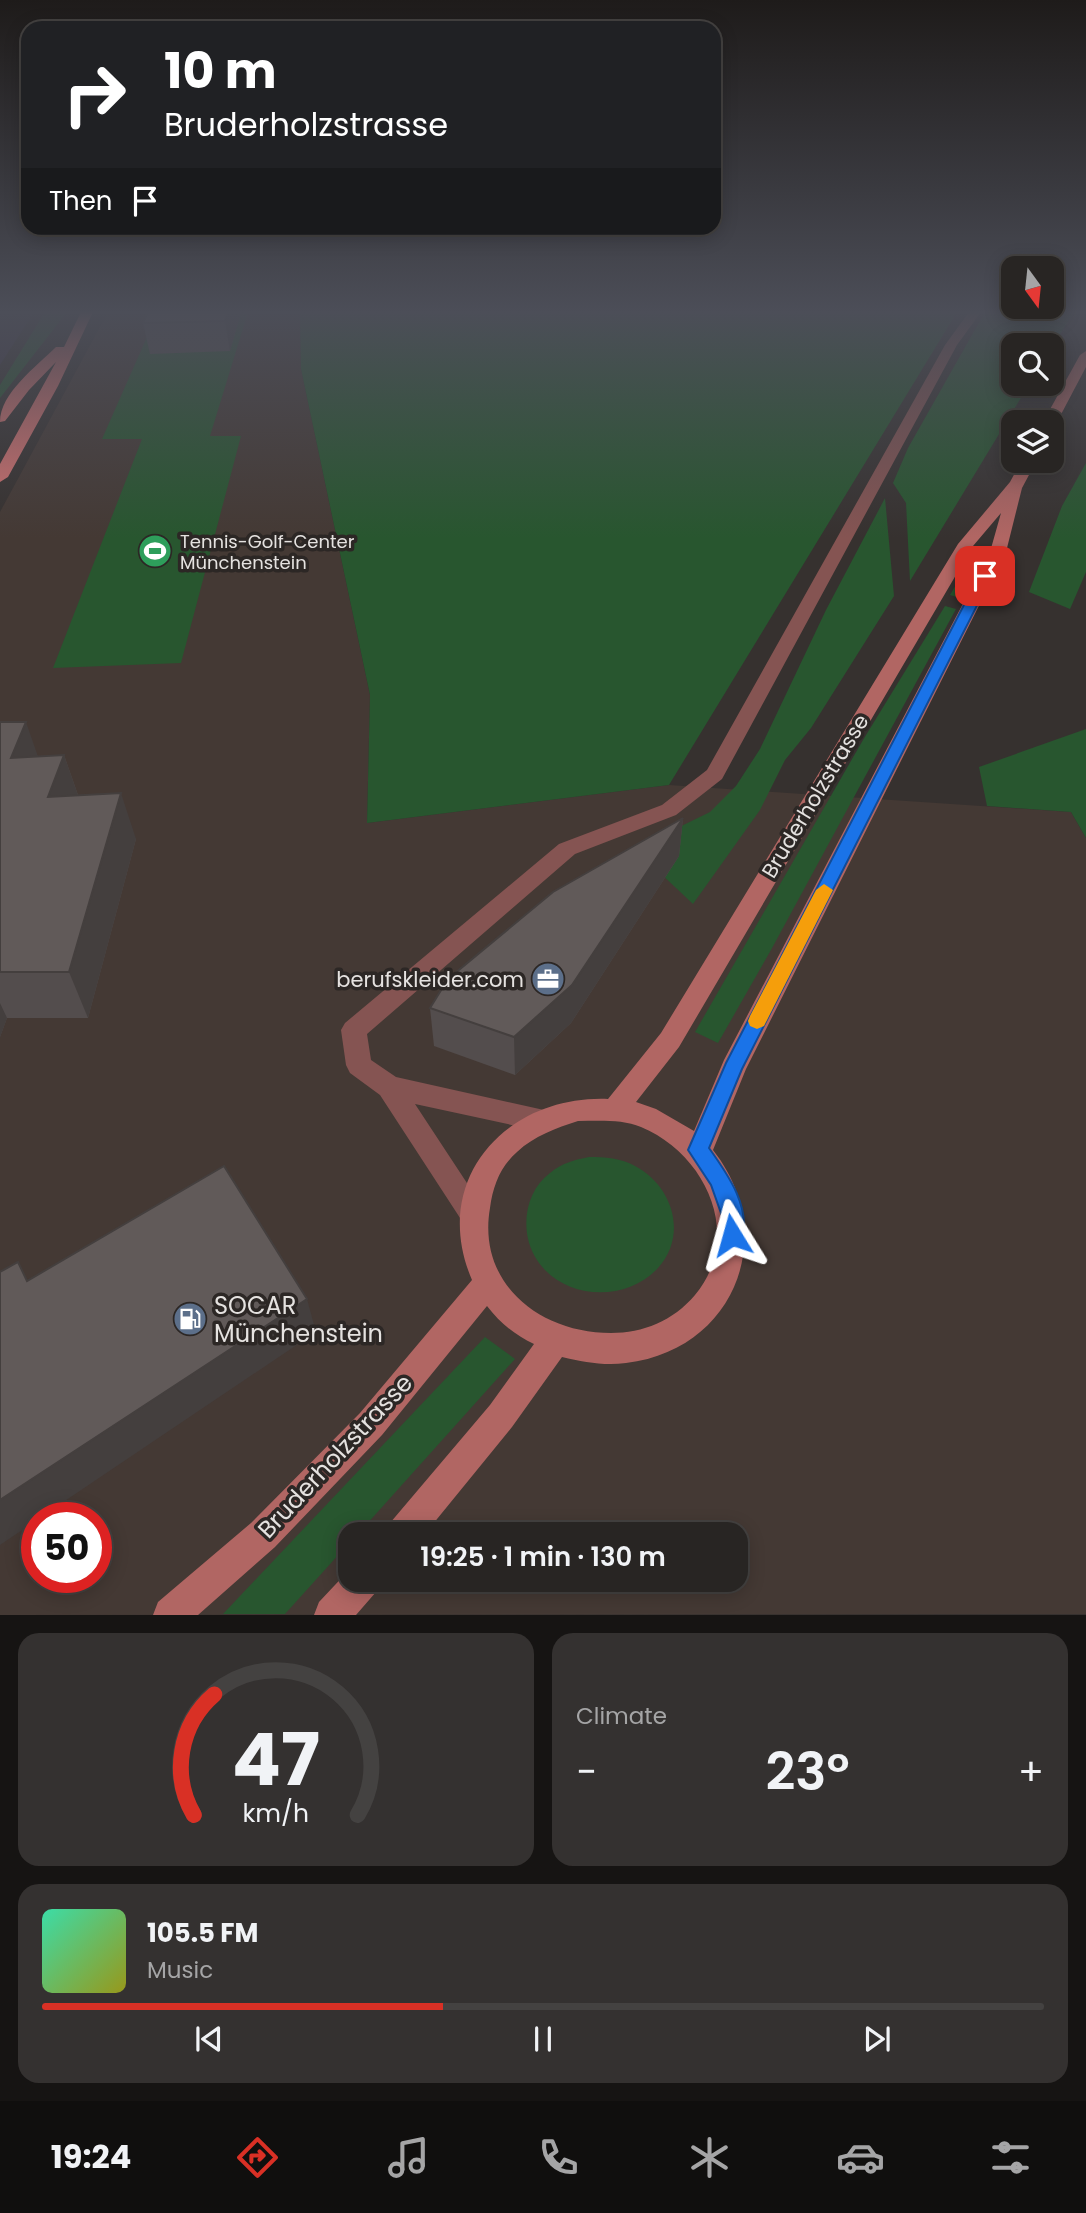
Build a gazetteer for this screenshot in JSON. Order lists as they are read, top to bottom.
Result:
{
  "streets": {
    "main road": ["Bruderholzstrasse"]
  },
  "places": {
    "sports": ["Tennis-Golf-Center Münchenstein"],
    "office": ["berufskleider.com"],
    "fuel station": ["SOCAR Münchenstein"]
  },
  "north": "bottom",
  "page": {
    "turn": ["10 m", "Bruderholzstrasse"],
    "then": "Then",
    "limit": "50",
    "trip": "19:25 · 1 min · 130 m",
    "tile": "Climate",
    "heat": ["−", "23°", "+"],
    "song": ["105.5 FM", "Music"],
    "tabs": "19:24",
    "gauge": ["47", "km/h"]
  }
}
